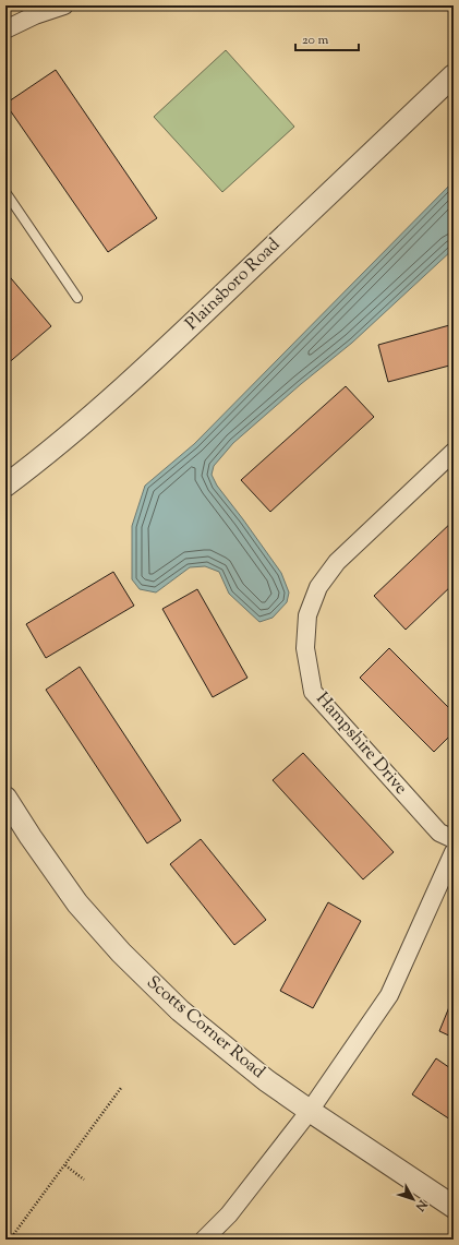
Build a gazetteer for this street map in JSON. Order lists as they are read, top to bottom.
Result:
{
  "streets": {
    "street": ["Plainsboro Road", "Hampshire Drive", "Scotts Corner Road"]
  },
  "scale_bar": "20 m",
  "north": "bottom right"
}
